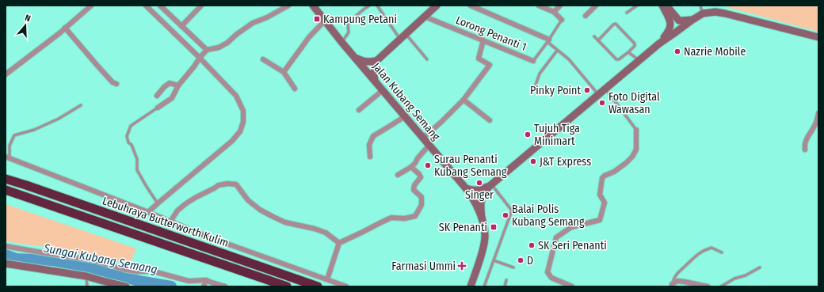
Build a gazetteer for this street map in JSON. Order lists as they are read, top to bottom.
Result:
{
  "streets": {
    "highway": ["Lebuhraya Butterworth Kulim"],
    "main road": ["Jalan Kubang Semang"],
    "street": ["Lorong Penanti 1"]
  },
  "water": ["Sungai Kubang Semang"],
  "places": {
    "transit": ["Kampung Petani", "SK Penanti"],
    "other": [
      "Nazrie Mobile",
      "Pinky Point",
      "Foto Digital Wawasan",
      "Tujuh Tiga Minimart",
      "J&T Express",
      "Surau Penanti Kubang Semang",
      "Singer",
      "Balai Polis Kubang Semang",
      "SK Seri Penanti",
      "D"
    ],
    "health": ["Farmasi Ummi"]
  },
  "north": "top"
}
